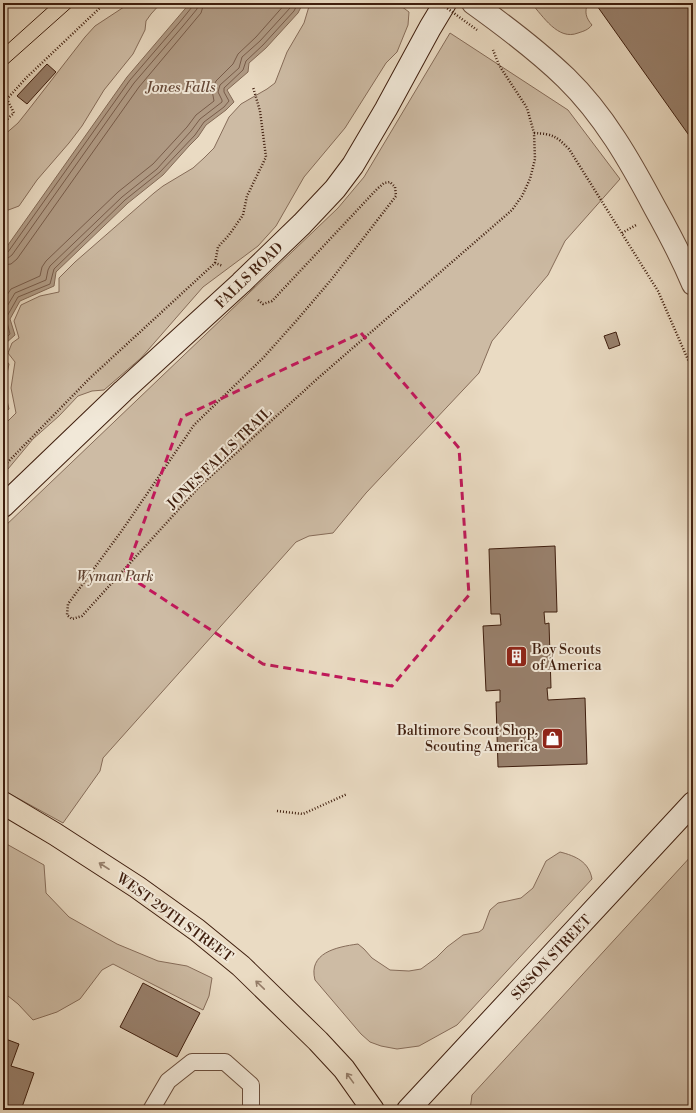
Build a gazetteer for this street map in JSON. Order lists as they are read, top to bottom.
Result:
{
  "streets": {
    "main road": ["WEST 29TH STREET"],
    "street": ["FALLS ROAD", "SISSON STREET"],
    "path": ["JONES FALLS TRAIL"]
  },
  "one_way": ["WEST 29TH STREET"],
  "water": ["Jones Falls"],
  "parks": ["Wyman Park"],
  "places": {
    "building": ["Boy Scouts of America"],
    "shop": ["Baltimore Scout Shop, Scouting America"]
  }
}
